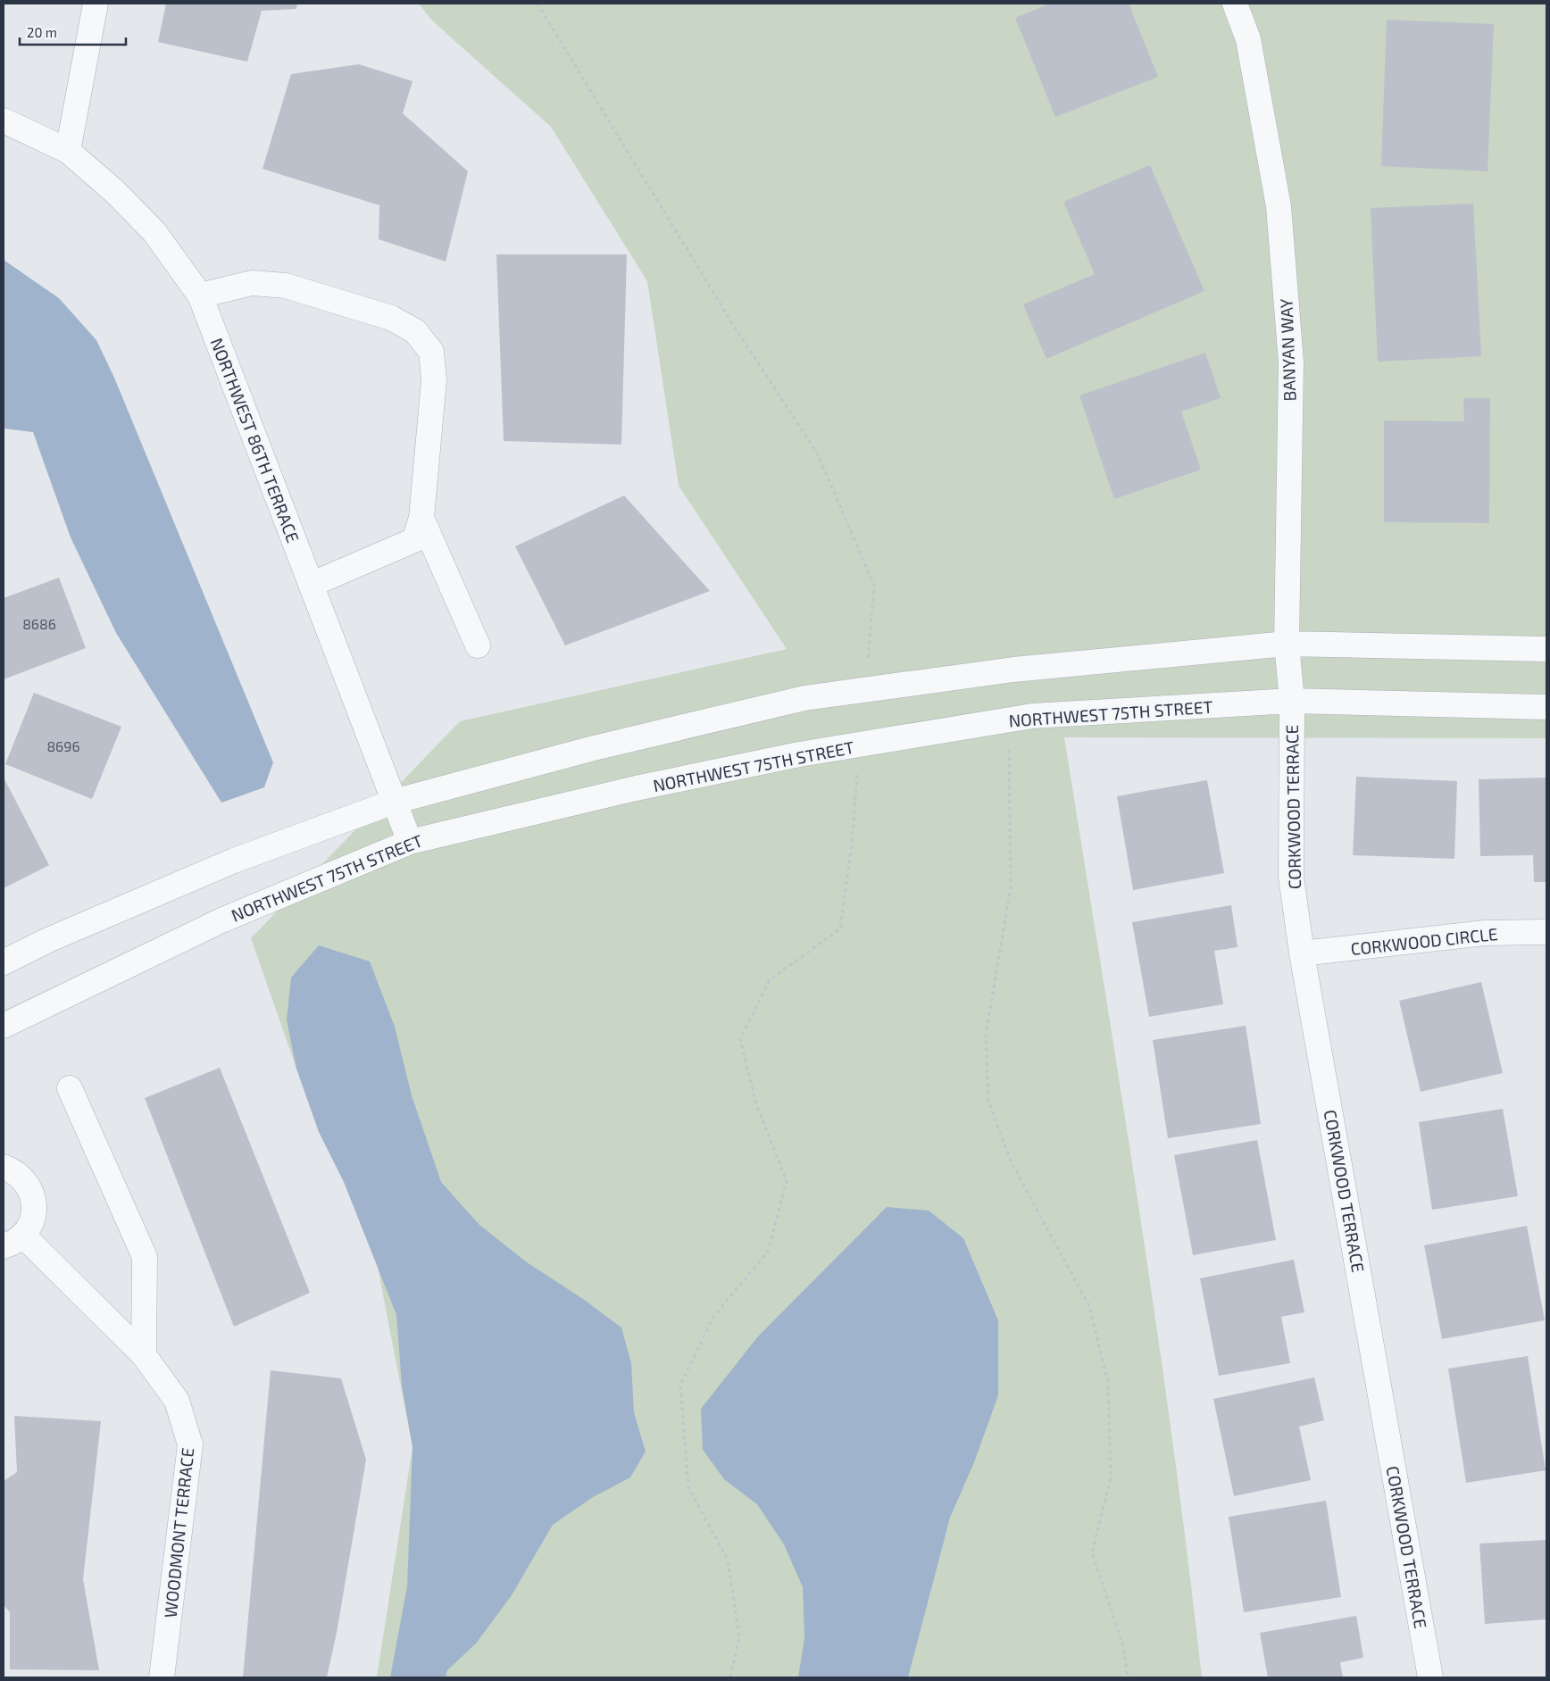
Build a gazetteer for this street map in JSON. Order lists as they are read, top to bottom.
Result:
{
  "streets": {
    "street": [
      "BANYAN WAY",
      "NORTHWEST 86TH TERRACE",
      "NORTHWEST 75TH STREET",
      "CORKWOOD TERRACE",
      "CORKWOOD CIRCLE",
      "WOODMONT TERRACE"
    ]
  },
  "crossings": [
    ["BANYAN WAY", "NORTHWEST 75TH STREET"],
    ["BANYAN WAY", "CORKWOOD TERRACE"],
    ["NORTHWEST 86TH TERRACE", "NORTHWEST 75TH STREET"],
    ["NORTHWEST 75TH STREET", "CORKWOOD TERRACE"],
    ["CORKWOOD TERRACE", "CORKWOOD CIRCLE"]
  ],
  "house_numbers": ["8686", "8696"],
  "scale_bar": "20 m"
}
